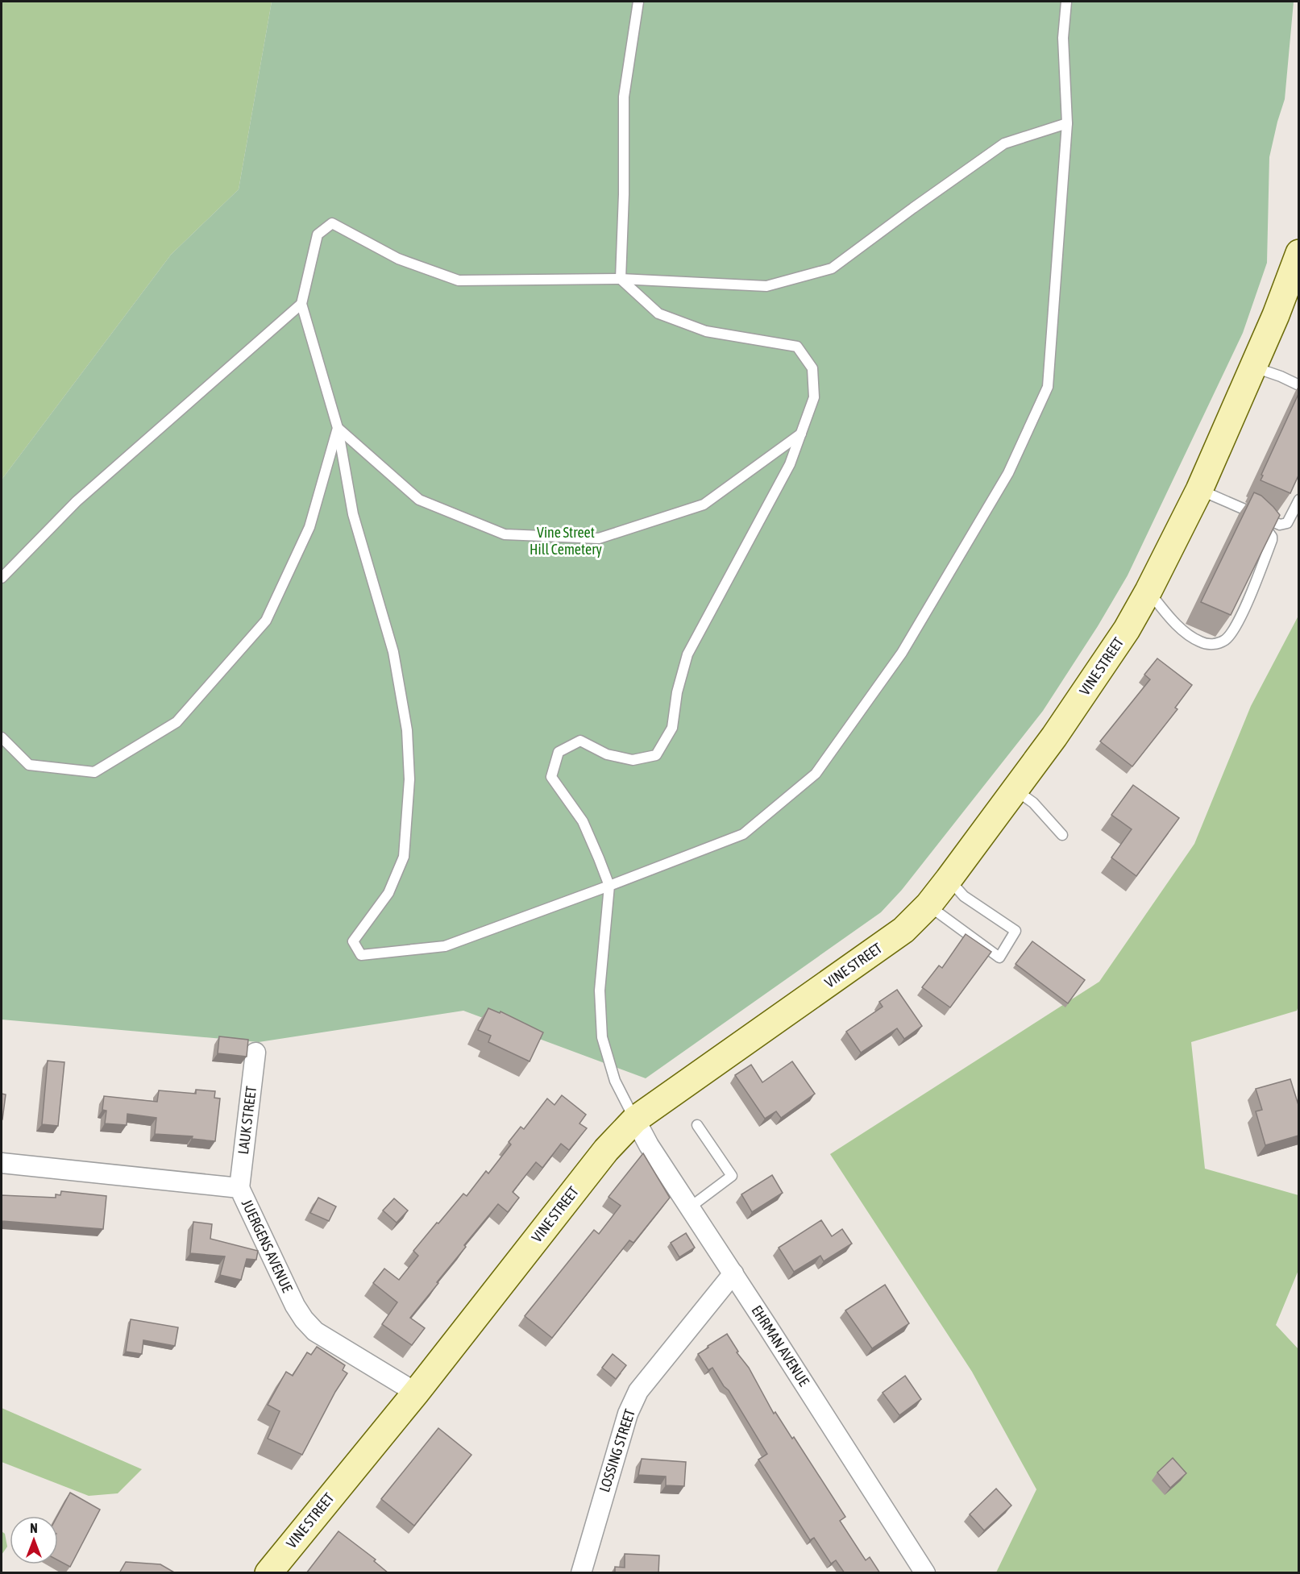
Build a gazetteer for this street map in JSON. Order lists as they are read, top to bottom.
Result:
{
  "streets": {
    "main road": ["VINE STREET"],
    "street": [
      "LAUK STREET",
      "JUERGENS AVENUE",
      "EHRMAN AVENUE",
      "LOSSING STREET"
    ]
  },
  "crossings": [
    ["VINE STREET", "JUERGENS AVENUE"],
    ["VINE STREET", "EHRMAN AVENUE"],
    ["LAUK STREET", "JUERGENS AVENUE"],
    ["EHRMAN AVENUE", "LOSSING STREET"]
  ],
  "parks": ["Vine Street Hill Cemetery"],
  "north": "top"
}
